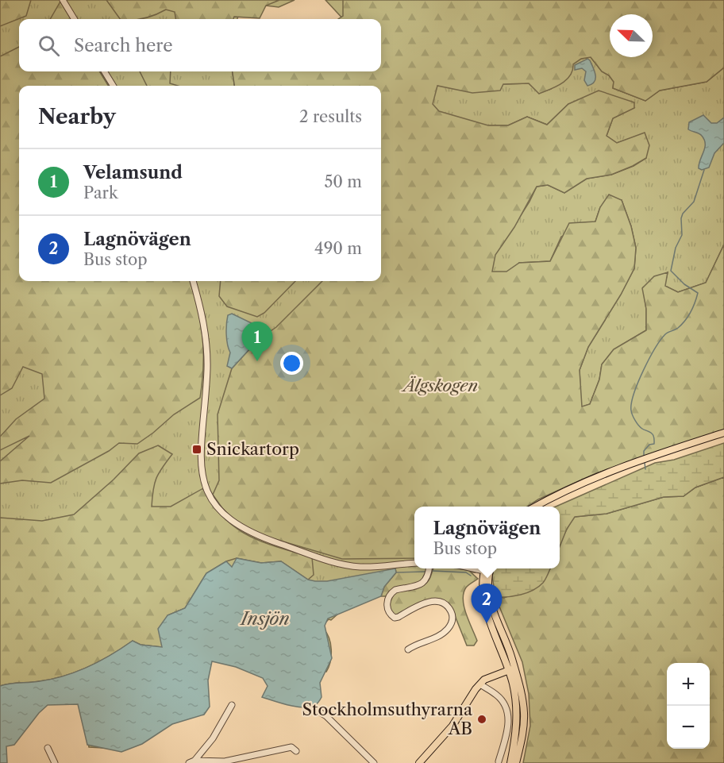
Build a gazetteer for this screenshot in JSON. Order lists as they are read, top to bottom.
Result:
{
  "water": ["Insjön"],
  "parks": ["Älgskogen"],
  "places": {
    "transit": ["Snickartorp"],
    "other": ["Stockholmsuthyrarna AB"]
  },
  "north": "top left",
  "page": {
    "search": "Search here",
    "heading": ["Nearby", "2 results"],
    "list": [
      {
        "mark": "1",
        "name": "Velamsund",
        "note": "Park",
        "value": "50 m"
      },
      {
        "mark": "2",
        "name": "Lagnövägen",
        "note": "Bus stop",
        "value": "490 m"
      }
    ],
    "pins": ["1", "2"],
    "popup": ["Lagnövägen", "Bus stop"],
    "map_buttons": ["+", "−"]
  }
}
